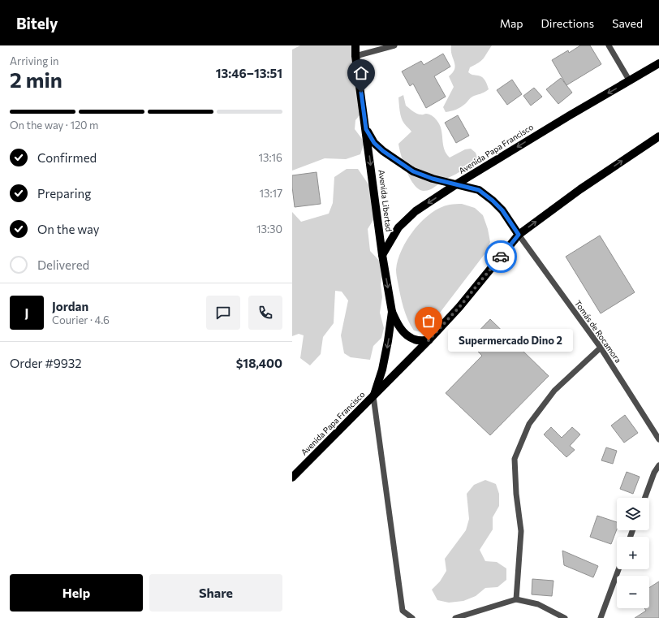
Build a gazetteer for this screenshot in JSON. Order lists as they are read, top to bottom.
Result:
{
  "streets": {
    "main road": ["Avenida Papa Francisco", "Avenida Libertad"],
    "street": ["Tomás de Rocamora"]
  },
  "crossings": [
    ["Avenida Papa Francisco", "Avenida Libertad"],
    ["Avenida Papa Francisco", "Tomás de Rocamora"],
    ["Avenida Libertad", "Tomás de Rocamora"]
  ],
  "places": ["Supermercado Dino 2"],
  "page": {
    "header": "Bitely",
    "nav": ["Map", "Directions", "Saved"],
    "heading": ["2 min", "Arriving in", "13:46–13:51"],
    "panel": [
      "Jordan",
      "Courier · 4.6",
      "Order #9932",
      "$18,400"
    ],
    "bar": "On the way · 120 m",
    "list": [
      ["Confirmed", "13:16"],
      ["Preparing", "13:17"],
      ["On the way", "13:30"],
      "Delivered"
    ],
    "round": "J",
    "bubble": "Supermercado Dino 2",
    "map_buttons": ["+", "−"],
    "buttons": ["Help", "Share"]
  }
}
